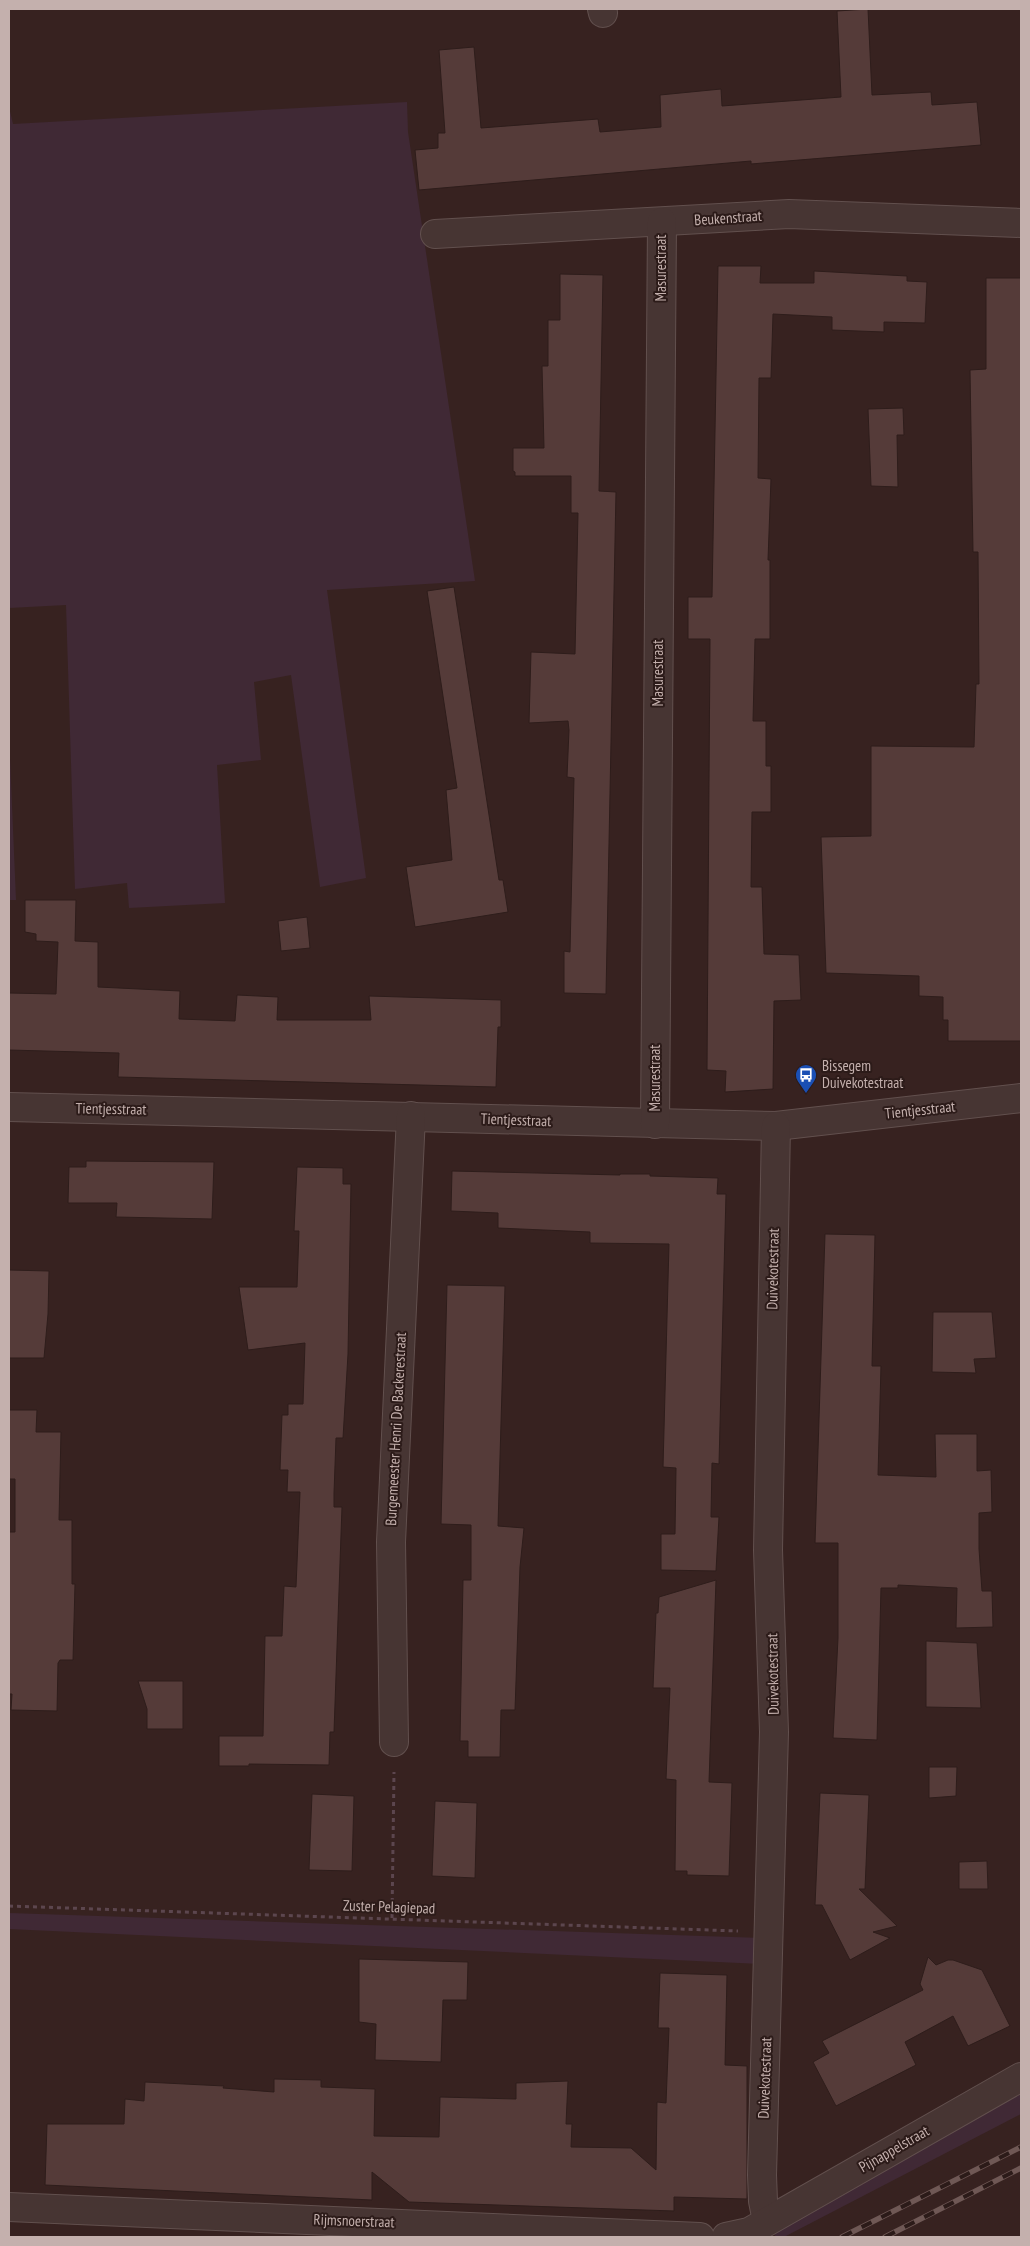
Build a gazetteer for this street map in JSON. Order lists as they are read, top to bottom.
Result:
{
  "streets": {
    "street": [
      "Beukenstraat",
      "Masurestraat",
      "Tientjesstraat",
      "Duivekotestraat",
      "Burgemeester Henri De Backerestraat",
      "Pijnappelstraat",
      "Rijmsnoerstraat"
    ],
    "path": ["Zuster Pelagiepad"]
  },
  "crossings": [
    ["Beukenstraat", "Masurestraat"],
    ["Masurestraat", "Tientjesstraat"],
    ["Tientjesstraat", "Duivekotestraat"],
    ["Tientjesstraat", "Burgemeester Henri De Backerestraat"],
    ["Duivekotestraat", "Zuster Pelagiepad"],
    ["Duivekotestraat", "Pijnappelstraat"]
  ],
  "places": {
    "bus stop": ["Bissegem Duivekotestraat"]
  }
}
